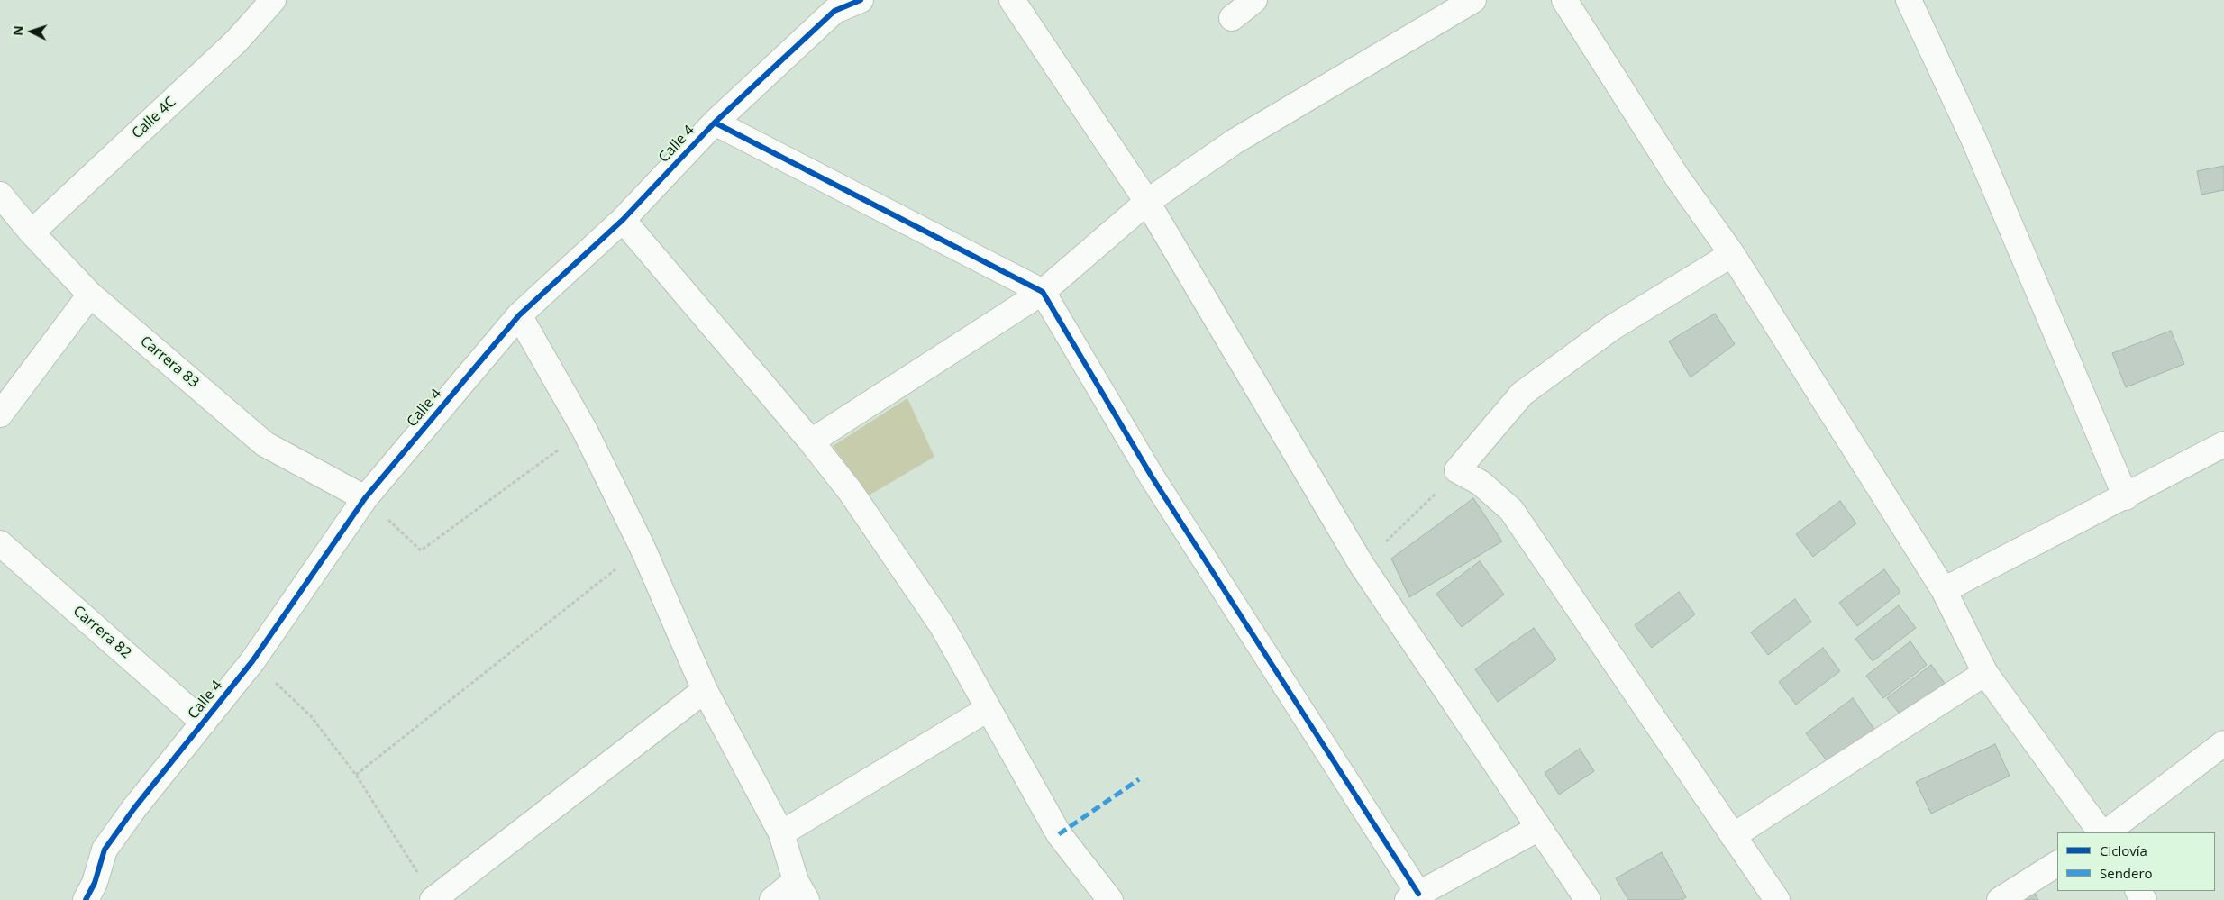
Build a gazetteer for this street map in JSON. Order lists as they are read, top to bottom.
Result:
{
  "streets": {
    "street": [
      "Calle 4C",
      "Calle 4",
      "Carrera 83",
      "Carrera 82"
    ]
  },
  "crossings": [
    ["Calle 4C", "Carrera 83"],
    ["Calle 4", "Carrera 83"],
    ["Calle 4", "Carrera 82"]
  ],
  "legend": ["Ciclovía", "Sendero"],
  "north": "left"
}
